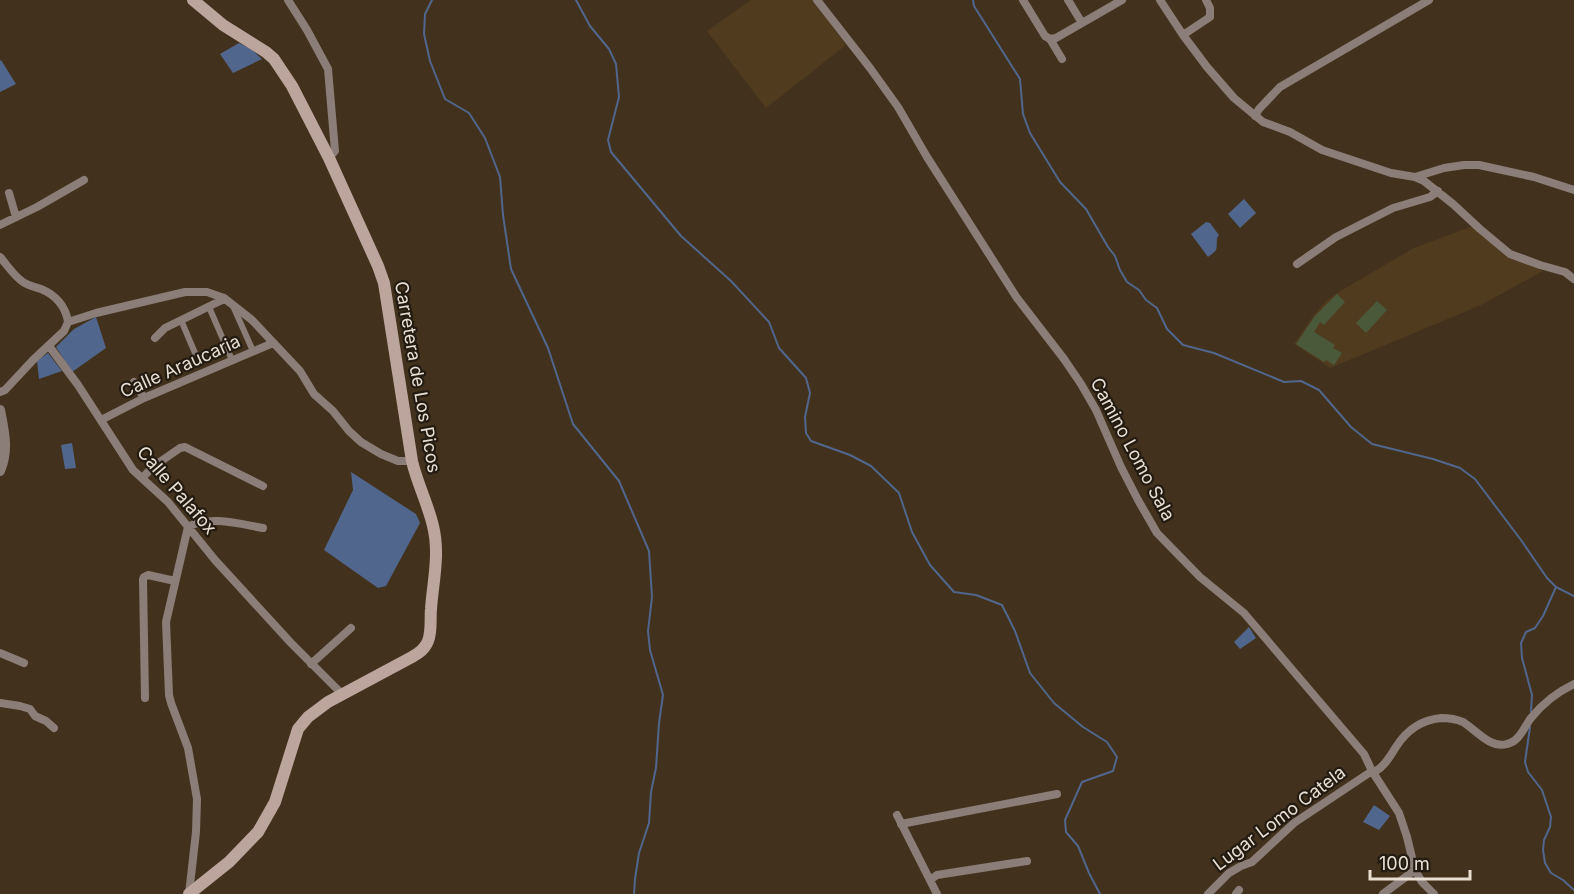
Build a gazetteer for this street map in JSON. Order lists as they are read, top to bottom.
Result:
{
  "streets": {
    "main road": ["Carretera de Los Picos"],
    "street": [
      "Calle Araucaria",
      "Camino Lomo Sala",
      "Calle Palafox",
      "Lugar Lomo Catela"
    ]
  },
  "crossings": [
    ["Calle Araucaria", "Calle Palafox"],
    ["Carretera de Los Picos", "Calle Palafox"],
    ["Camino Lomo Sala", "Lugar Lomo Catela"]
  ],
  "scale_bar": "100 m"
}
